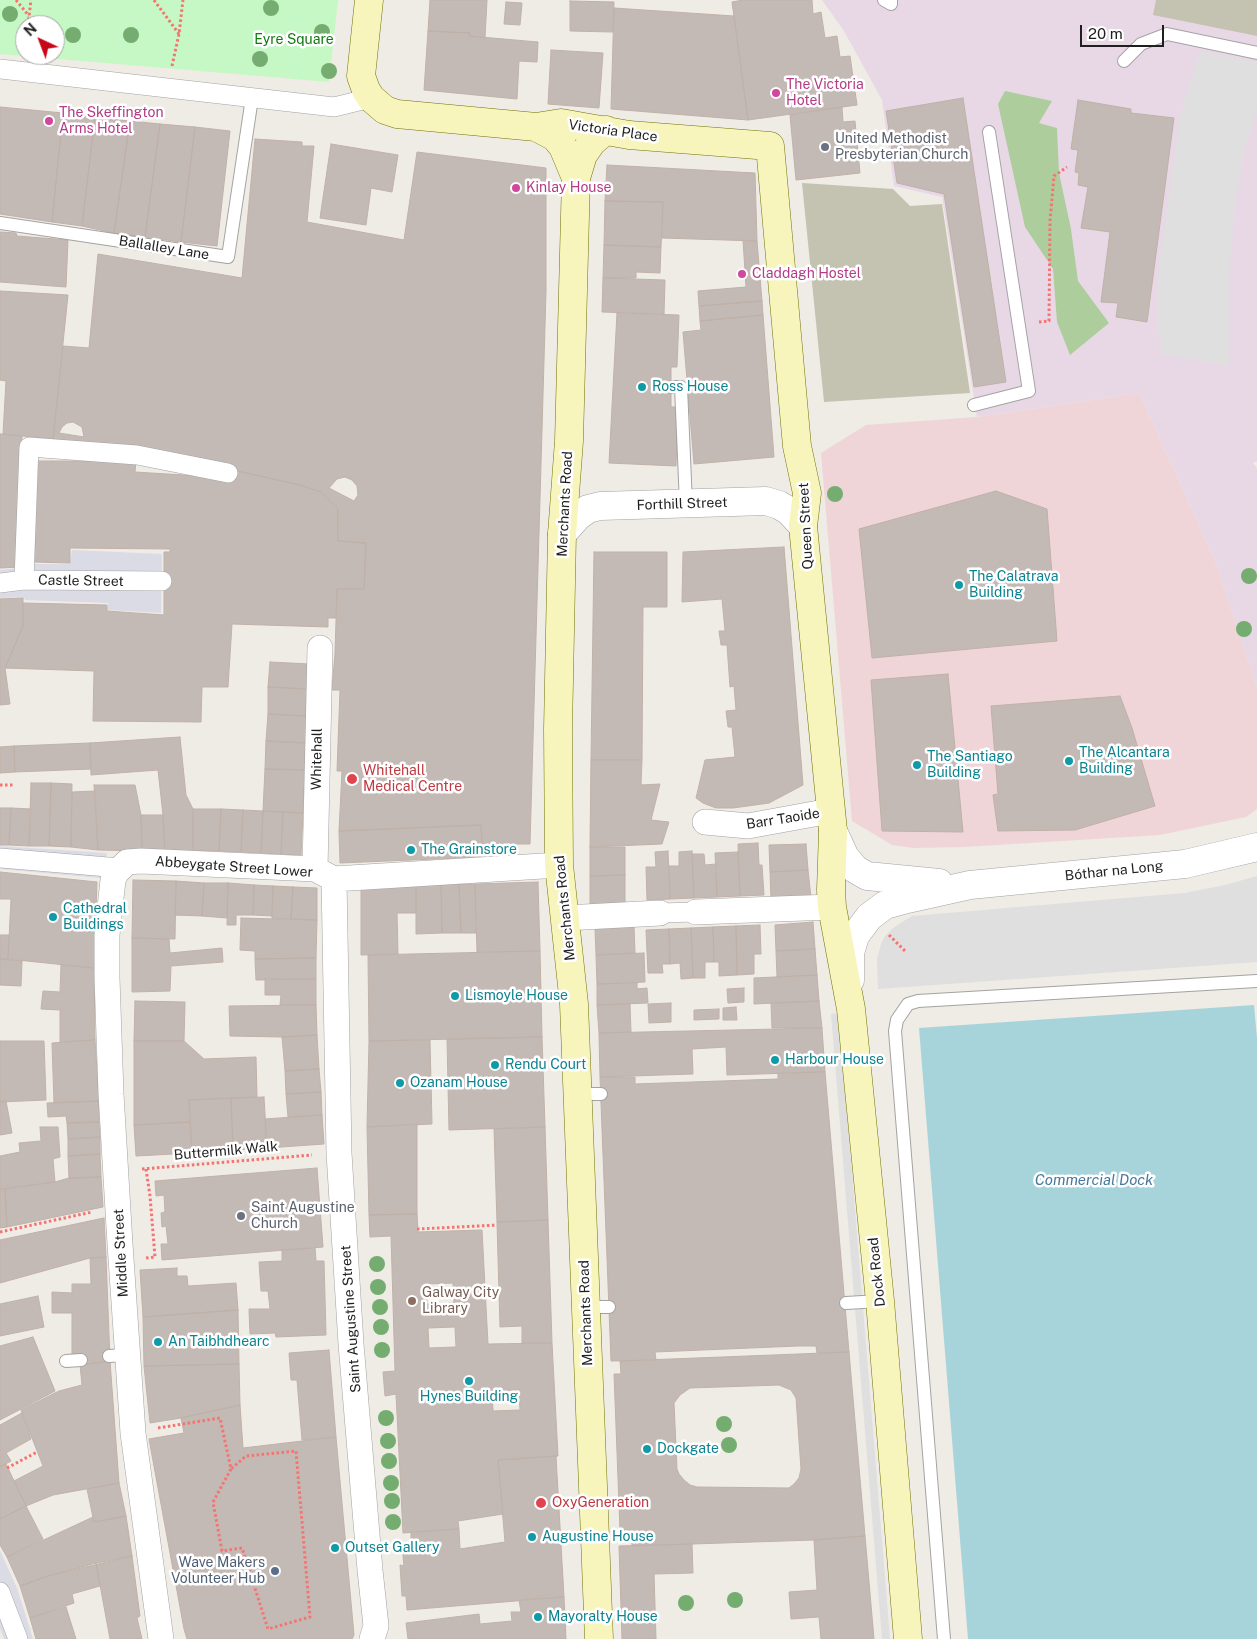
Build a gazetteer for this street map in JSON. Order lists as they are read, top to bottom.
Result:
{
  "streets": {
    "main road": [
      "Victoria Place",
      "Merchants Road",
      "Queen Street",
      "Dock Road"
    ],
    "street": [
      "Forthill Street",
      "Castle Street",
      "Whitehall",
      "Barr Taoide",
      "Abbeygate Street Lower",
      "Bóthar na Long",
      "Middle Street",
      "Saint Augustine Street"
    ],
    "lane": ["Ballalley Lane"],
    "path": ["Buttermilk Walk"]
  },
  "crossings": [
    ["Victoria Place", "Merchants Road"],
    ["Victoria Place", "Queen Street"],
    ["Merchants Road", "Forthill Street"],
    ["Merchants Road", "Abbeygate Street Lower"],
    ["Forthill Street", "Queen Street"],
    ["Queen Street", "Barr Taoide"],
    ["Queen Street", "Bóthar na Long"],
    ["Queen Street", "Dock Road"],
    ["Whitehall", "Abbeygate Street Lower"],
    ["Whitehall", "Saint Augustine Street"],
    ["Barr Taoide", "Bóthar na Long"],
    ["Abbeygate Street Lower", "Middle Street"],
    ["Abbeygate Street Lower", "Saint Augustine Street"],
    ["Bóthar na Long", "Dock Road"],
    ["Buttermilk Walk", "Middle Street"],
    ["Buttermilk Walk", "Saint Augustine Street"]
  ],
  "water": ["Commercial Dock"],
  "parks": ["Eyre Square"],
  "places": [
    "The Victoria Hotel",
    "The Skeffington Arms Hotel",
    "United Methodist Presbyterian Church",
    "Kinlay House",
    "Claddagh Hostel",
    "Ross House",
    "The Calatrava Building",
    "The Alcantara Building",
    "The Santiago Building",
    "Whitehall Medical Centre",
    "The Grainstore",
    "Cathedral Buildings",
    "Lismoyle House",
    "Harbour House",
    "Rendu Court",
    "Ozanam House",
    "Saint Augustine Church",
    "Galway City Library",
    "An Taibhdhearc",
    "Hynes Building",
    "Dockgate",
    "OxyGeneration",
    "Augustine House",
    "Outset Gallery",
    "Wave Makers Volunteer Hub",
    "Mayoralty House"
  ],
  "scale_bar": "20 m",
  "north": "top left"
}
